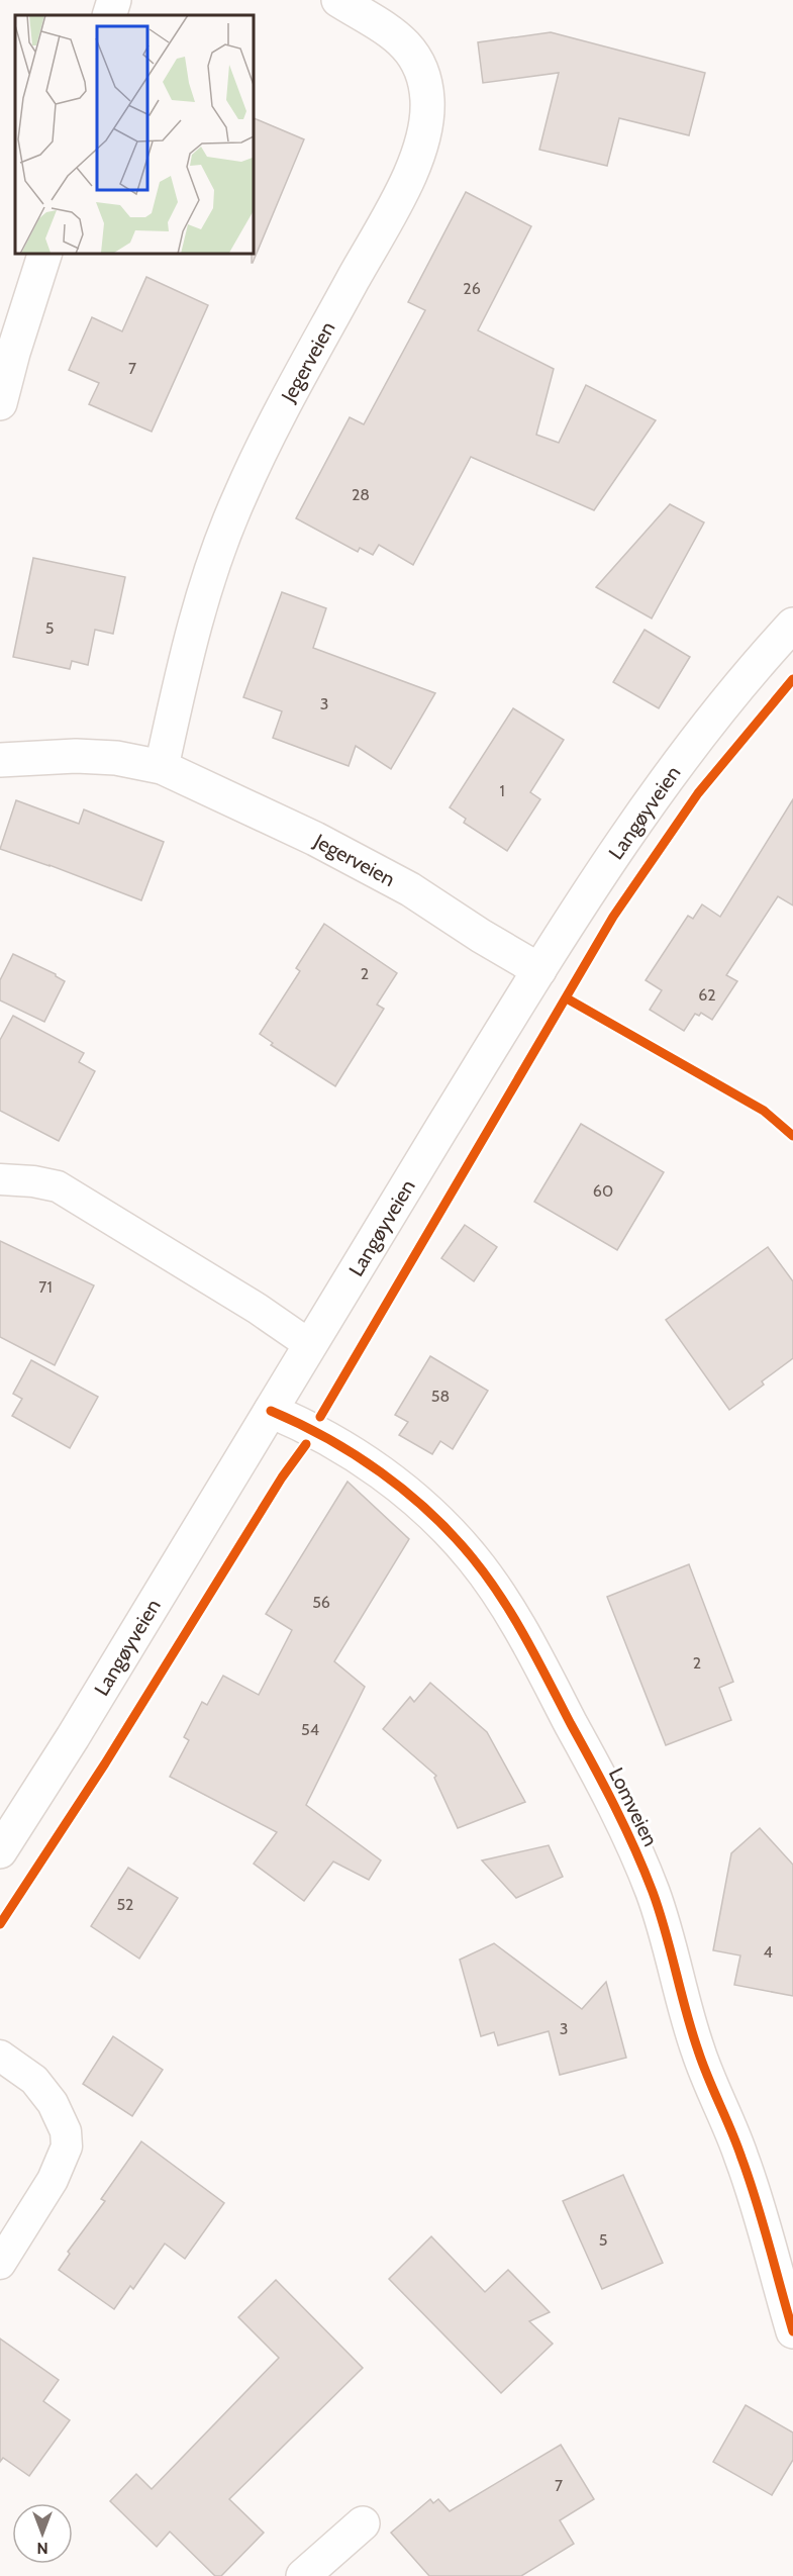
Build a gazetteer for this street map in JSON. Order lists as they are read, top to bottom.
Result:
{
  "streets": {
    "street": ["Jegerveien", "Langøyveien", "Lomveien"]
  },
  "crossings": [
    ["Jegerveien", "Langøyveien"],
    ["Langøyveien", "Lomveien"]
  ],
  "house_numbers": [
    "26",
    "7",
    "28",
    "5",
    "3",
    "1",
    "2",
    "62",
    "60",
    "71",
    "58",
    "56",
    "2",
    "54",
    "52",
    "4",
    "3",
    "5",
    "7"
  ],
  "north": "bottom"
}
